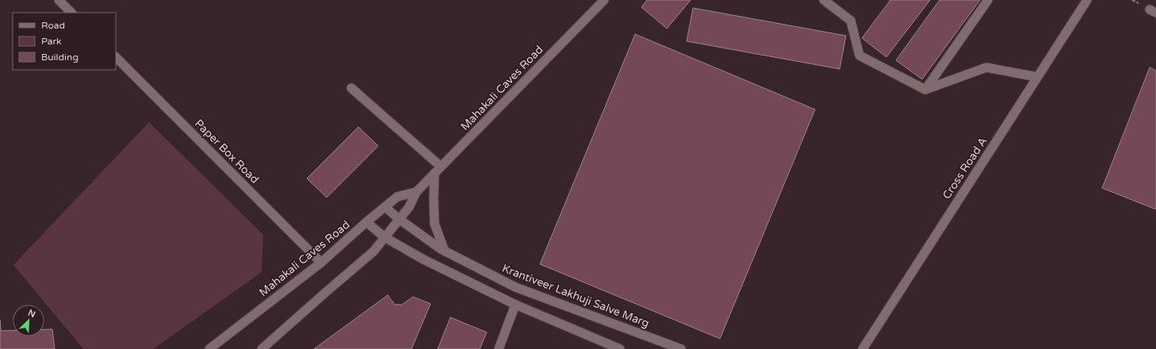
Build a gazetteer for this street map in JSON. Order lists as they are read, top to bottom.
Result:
{
  "streets": {
    "street": [
      "Mahakali Caves Road",
      "Paper Box Road",
      "Cross Road A",
      "Krantiveer Lakhuji Salve Marg"
    ]
  },
  "crossings": [
    ["Mahakali Caves Road", "Paper Box Road"],
    ["Mahakali Caves Road", "Krantiveer Lakhuji Salve Marg"]
  ],
  "legend": ["Road", "Park", "Building"],
  "north": "top right"
}
